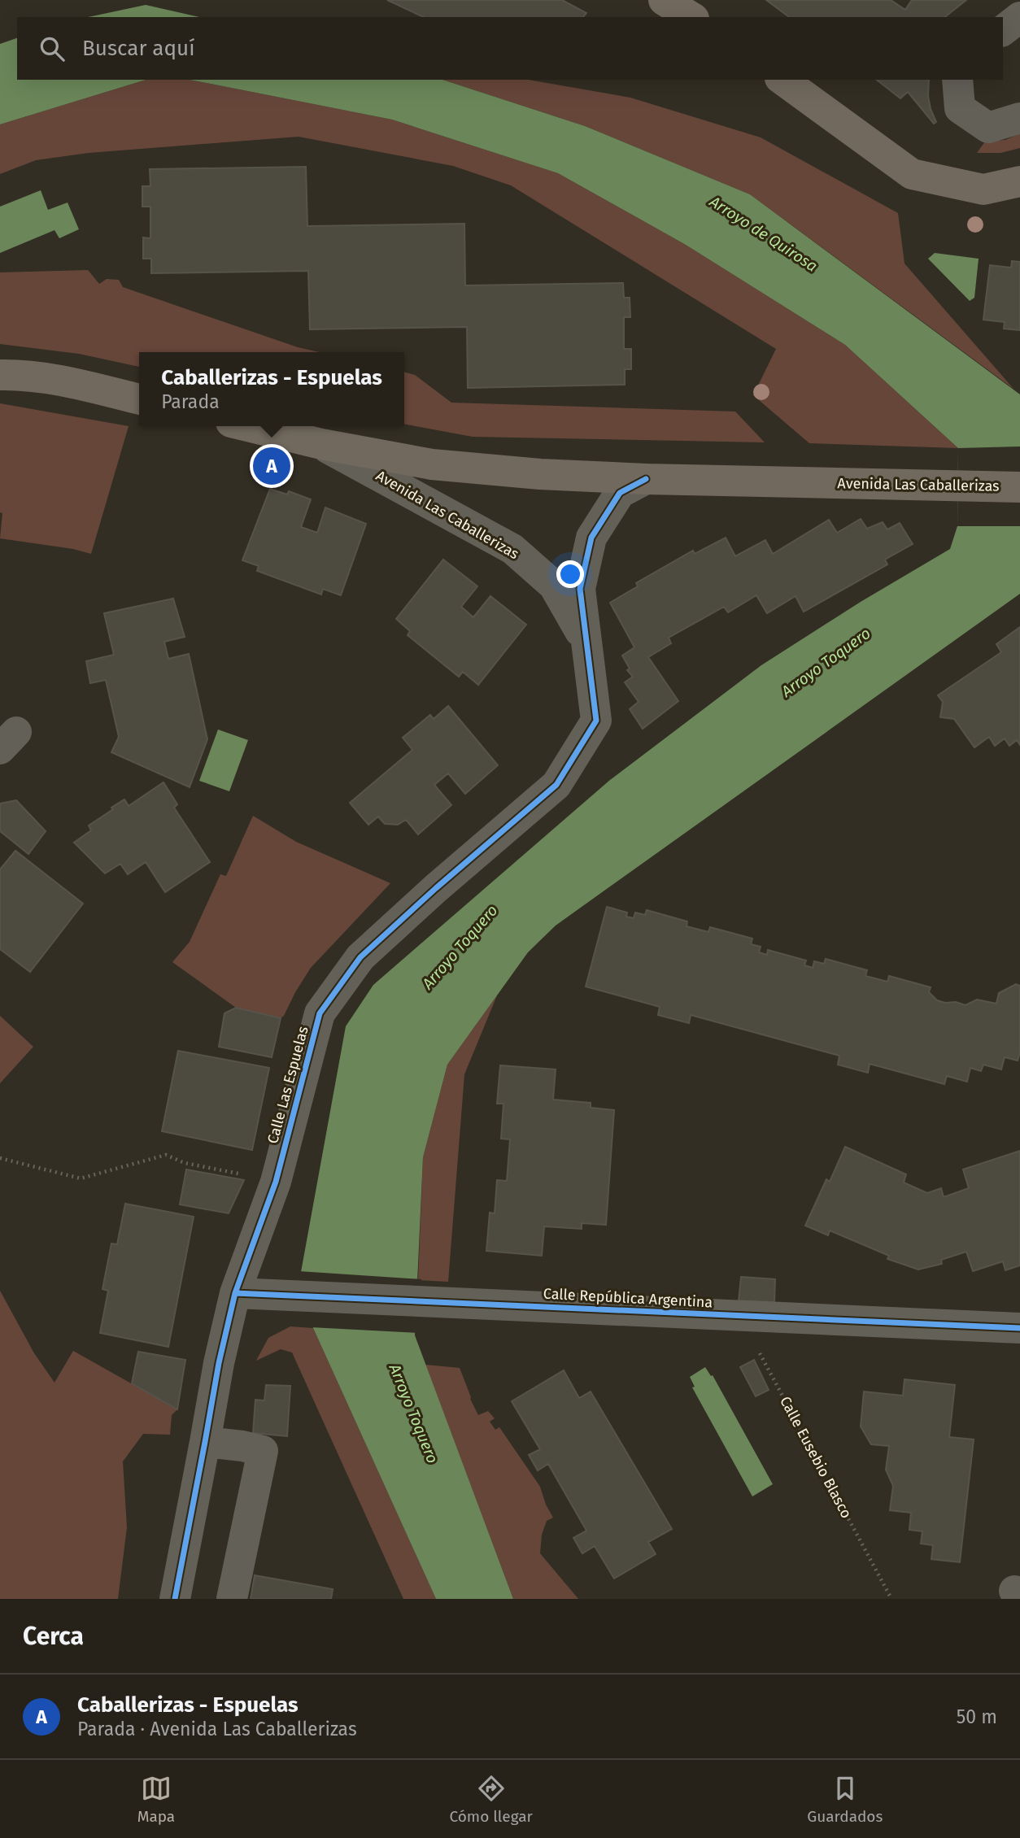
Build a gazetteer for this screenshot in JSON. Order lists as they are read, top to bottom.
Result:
{
  "streets": {
    "main road": ["Avenida Las Caballerizas"],
    "street": ["Calle Las Espuelas", "Calle República Argentina"],
    "path": ["Calle Eusebio Blasco"]
  },
  "crossings": [
    ["Avenida Las Caballerizas", "Calle Las Espuelas"],
    ["Calle Las Espuelas", "Calle República Argentina"],
    ["Calle República Argentina", "Calle Eusebio Blasco"]
  ],
  "water": ["Arroyo de Quirosa", "Arroyo Toquero"],
  "page": {
    "search": "Buscar aquí",
    "popup": ["Caballerizas - Espuelas", "Parada"],
    "pins": "A",
    "heading": "Cerca",
    "list": [
      {
        "mark": "A",
        "name": "Caballerizas - Espuelas",
        "note": "Parada · Avenida Las Caballerizas",
        "value": "50 m"
      }
    ],
    "nav": ["Mapa", "Cómo llegar", "Guardados"]
  }
}
